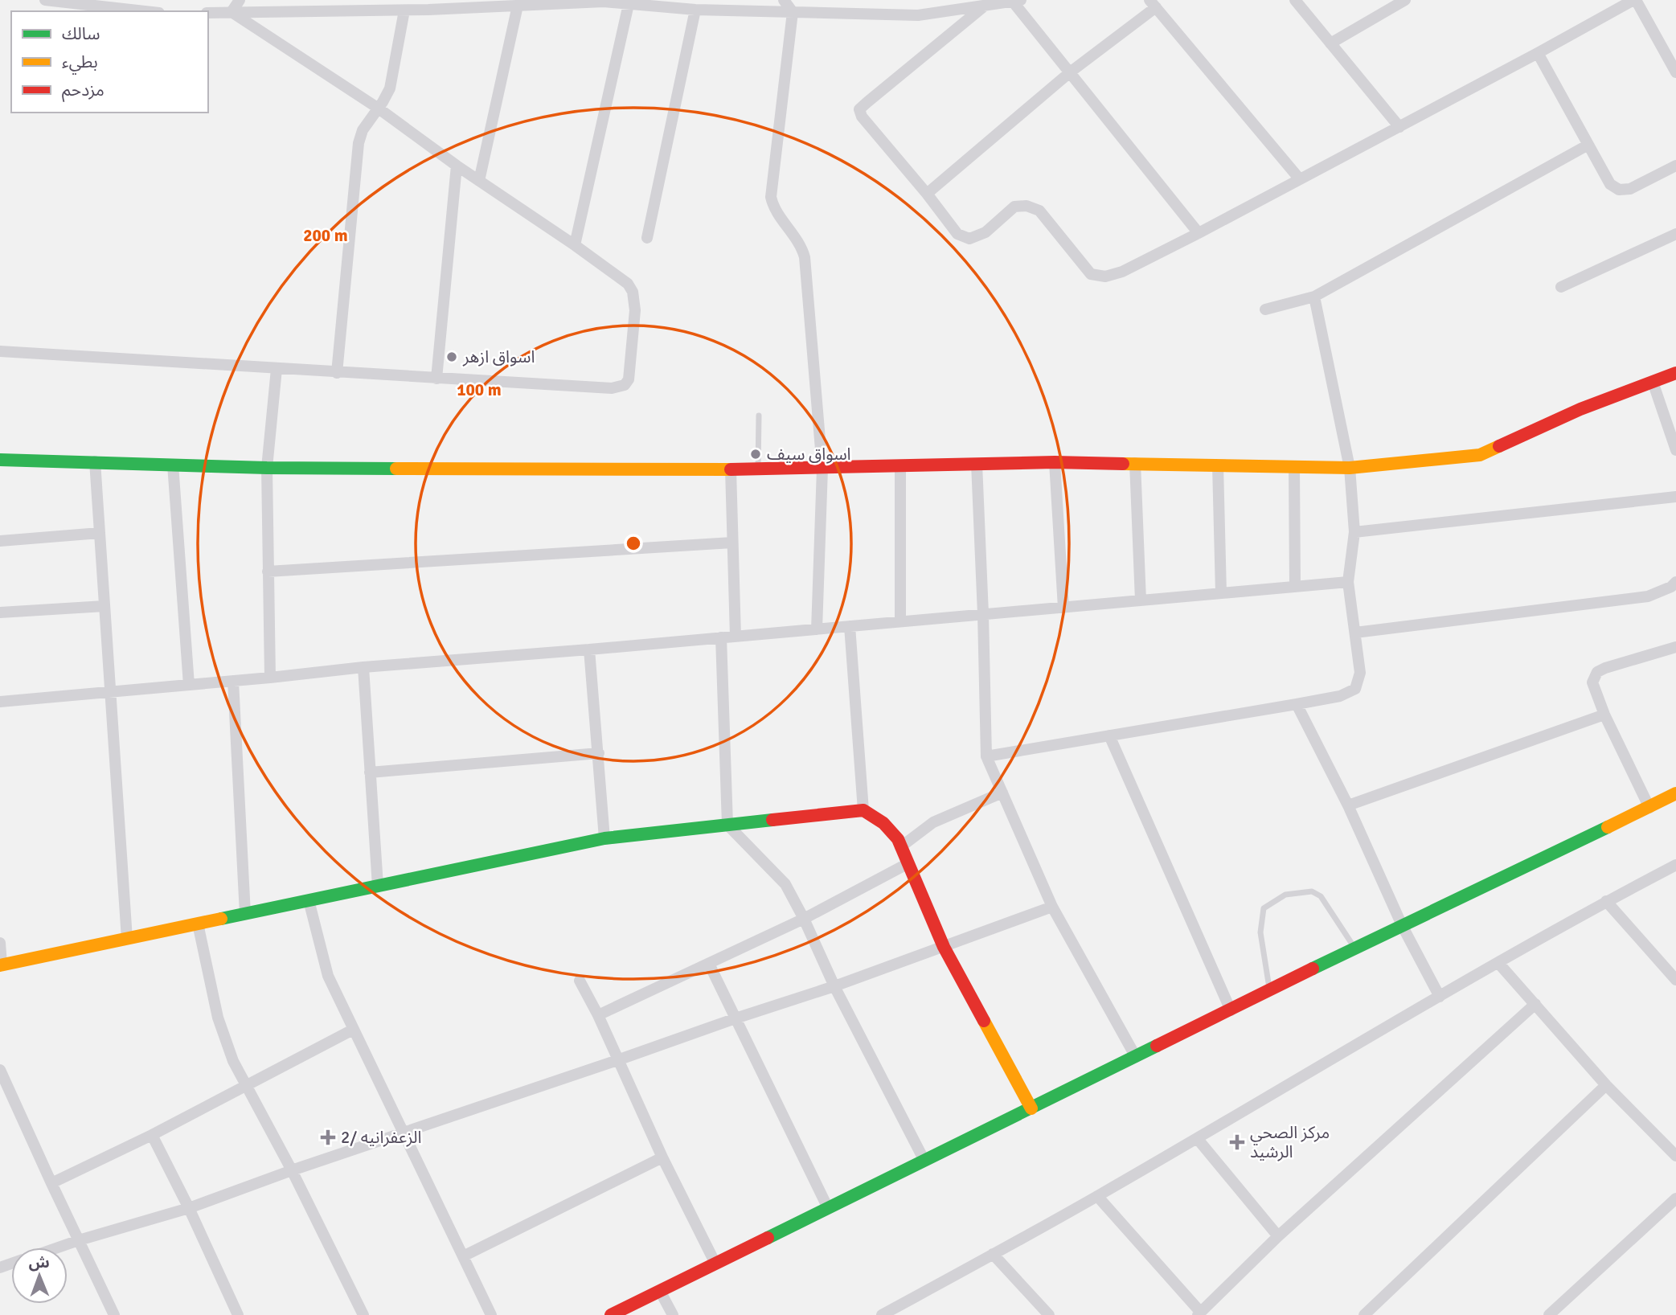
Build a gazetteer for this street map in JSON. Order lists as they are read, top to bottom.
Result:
{
  "places": {
    "other": ["اسواق ازهر", "اسواق سيف"],
    "health": ["الزعفرانيه /2", "مركز الصحي الرشيد"]
  },
  "legend": ["سالك", "بطيء", "مزدحم"],
  "north": "top",
  "rings": ["200 m", "100 m"]
}
